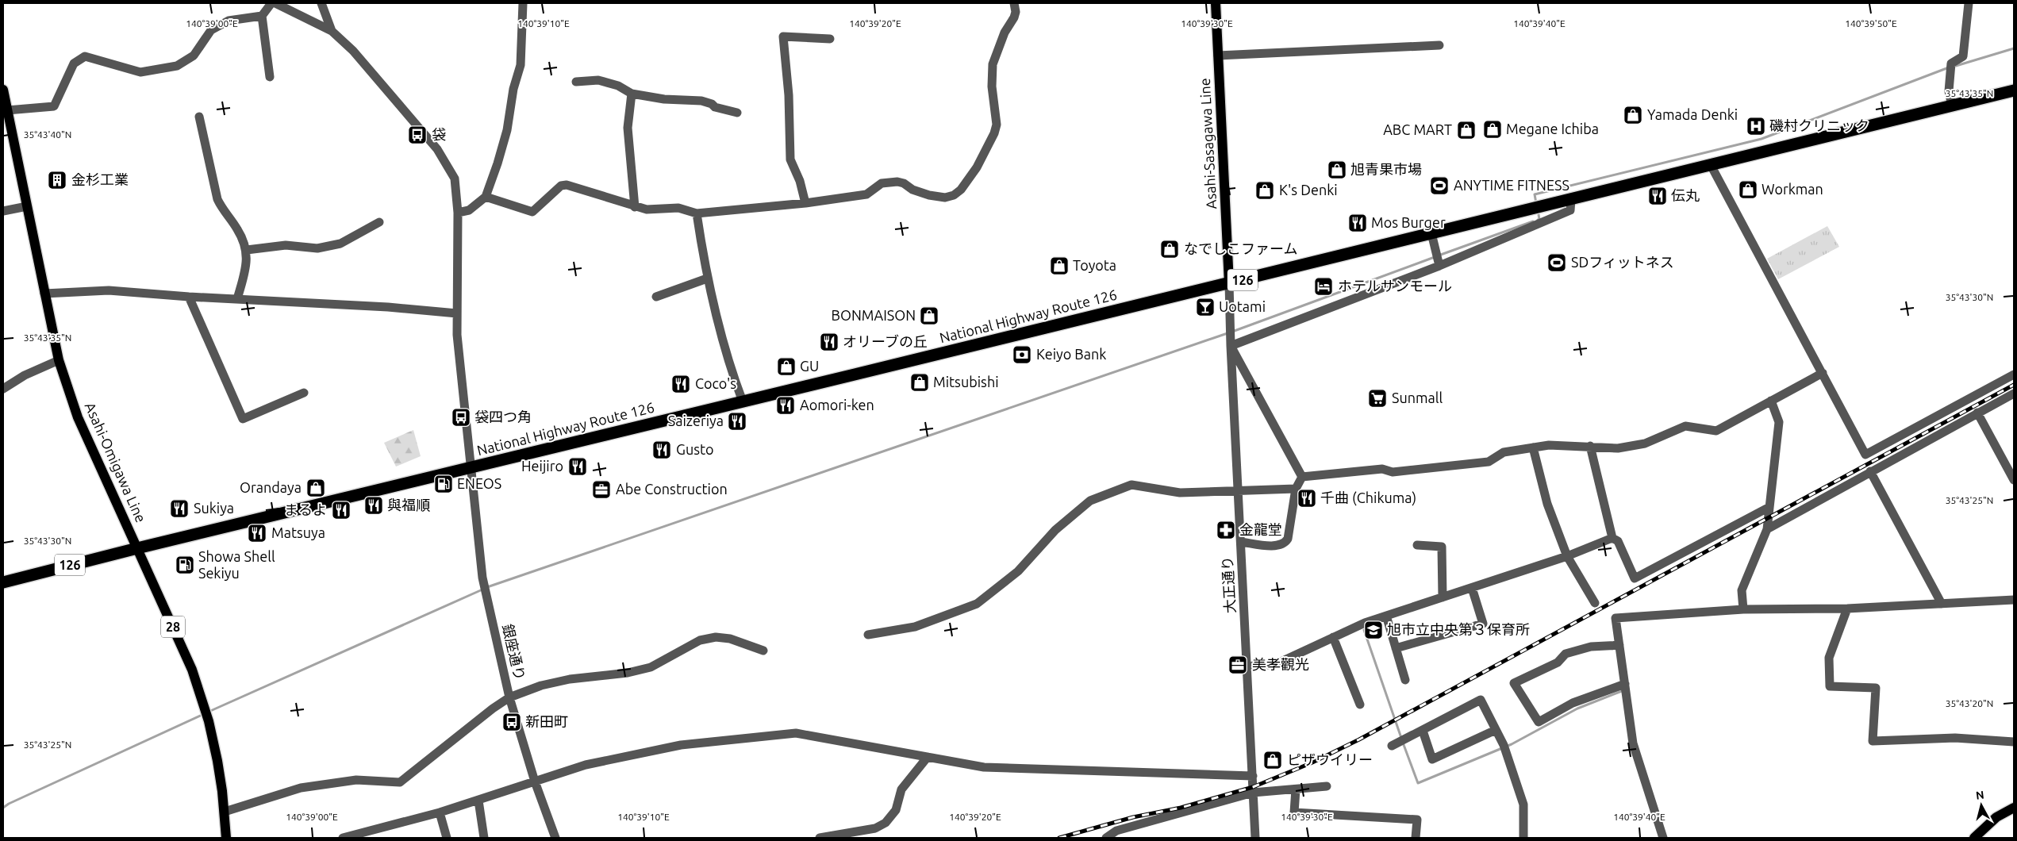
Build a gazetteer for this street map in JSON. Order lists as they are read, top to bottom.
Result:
{
  "streets": {
    "highway": ["126", "National Highway Route 126"],
    "main road": ["Asahi-Sasagawa Line", "Asahi-Omigawa Line", "28"],
    "street": ["大正通り", "銀座通り"]
  },
  "crossings": [
    ["Asahi-Sasagawa Line", "National Highway Route 126"],
    ["Asahi-Sasagawa Line", "大正通り"],
    ["National Highway Route 126", "Asahi-Omigawa Line"],
    ["National Highway Route 126", "大正通り"],
    ["National Highway Route 126", "銀座通り"]
  ],
  "places": {
    "shop": [
      "Yamada Denki",
      "Megane Ichiba",
      "ABC MART",
      "旭青果市場",
      "Workman",
      "K's Denki",
      "なでしこファーム",
      "Toyota",
      "BONMAISON",
      "GU",
      "Mitsubishi",
      "Orandaya",
      "ピザウイリー"
    ],
    "hospital": ["磯村クリニック"],
    "bus stop": ["袋", "袋四つ角", "新田町"],
    "building": ["金杉工業"],
    "sports": ["ANYTIME FITNESS", "SDフィットネス"],
    "restaurant": [
      "伝丸",
      "Mos Burger",
      "オリーブの丘",
      "Coco's",
      "Aomori-ken",
      "Saizeriya",
      "Gusto",
      "Heijiro",
      "千曲 (Chikuma)",
      "與福順",
      "Sukiya",
      "まるよ",
      "Matsuya"
    ],
    "hotel": ["ホテルサンモール"],
    "bar": ["Uotami"],
    "bank": ["Keiyo Bank"],
    "supermarket": ["Sunmall"],
    "fuel station": ["ENEOS", "Showa Shell Sekiyu"],
    "office": ["Abe Construction", "美孝觀光"],
    "pharmacy": ["金龍堂"],
    "school or university": ["旭市立中央第３保育所"]
  },
  "north": "top",
  "coordinates": [
    "140°39'00\"E",
    "140°39'10\"E",
    "140°39'20\"E",
    "140°39'30\"E",
    "140°39'40\"E",
    "140°39'50\"E",
    "35°43'35\"N",
    "35°43'40\"N",
    "35°43'30\"N",
    "35°43'25\"N",
    "35°43'20\"N"
  ]
}
